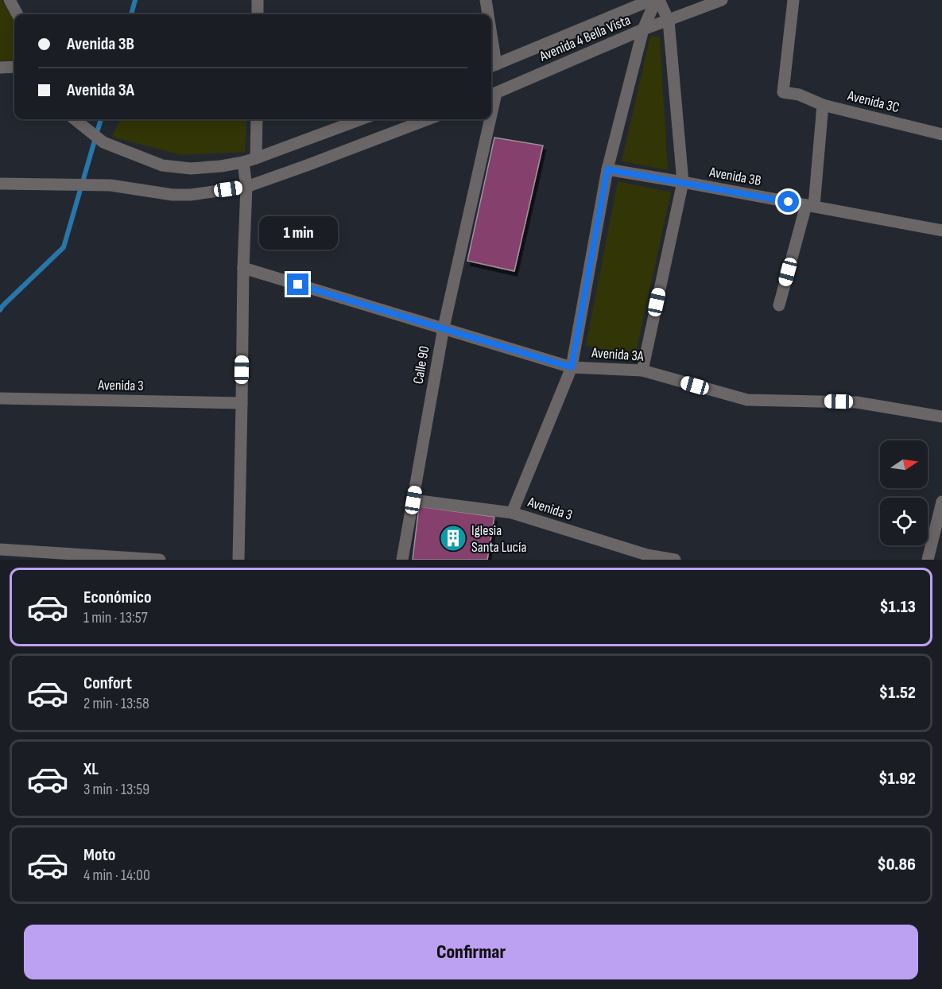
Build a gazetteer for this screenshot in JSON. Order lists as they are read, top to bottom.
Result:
{
  "streets": {
    "street": [
      "Avenida 4 Bella Vista",
      "Avenida 3C",
      "Avenida 3B",
      "Avenida 3A",
      "Calle 90",
      "Avenida 3"
    ]
  },
  "crossings": [
    ["Avenida 3A", "Calle 90"],
    ["Calle 90", "Avenida 3"]
  ],
  "places": {
    "building": ["Iglesia Santa Lucía"]
  },
  "north": "right",
  "page": {
    "banner": ["Avenida 3B", "Avenida 3A"],
    "bubble": "1 min",
    "list": [
      {
        "name": "Económico",
        "note": "1 min · 13:57",
        "value": "$1.13"
      },
      {
        "name": "Confort",
        "note": "2 min · 13:58",
        "value": "$1.52"
      },
      {
        "name": "XL",
        "note": "3 min · 13:59",
        "value": "$1.92"
      },
      {
        "name": "Moto",
        "note": "4 min · 14:00",
        "value": "$0.86"
      }
    ],
    "buttons": "Confirmar"
  }
}
